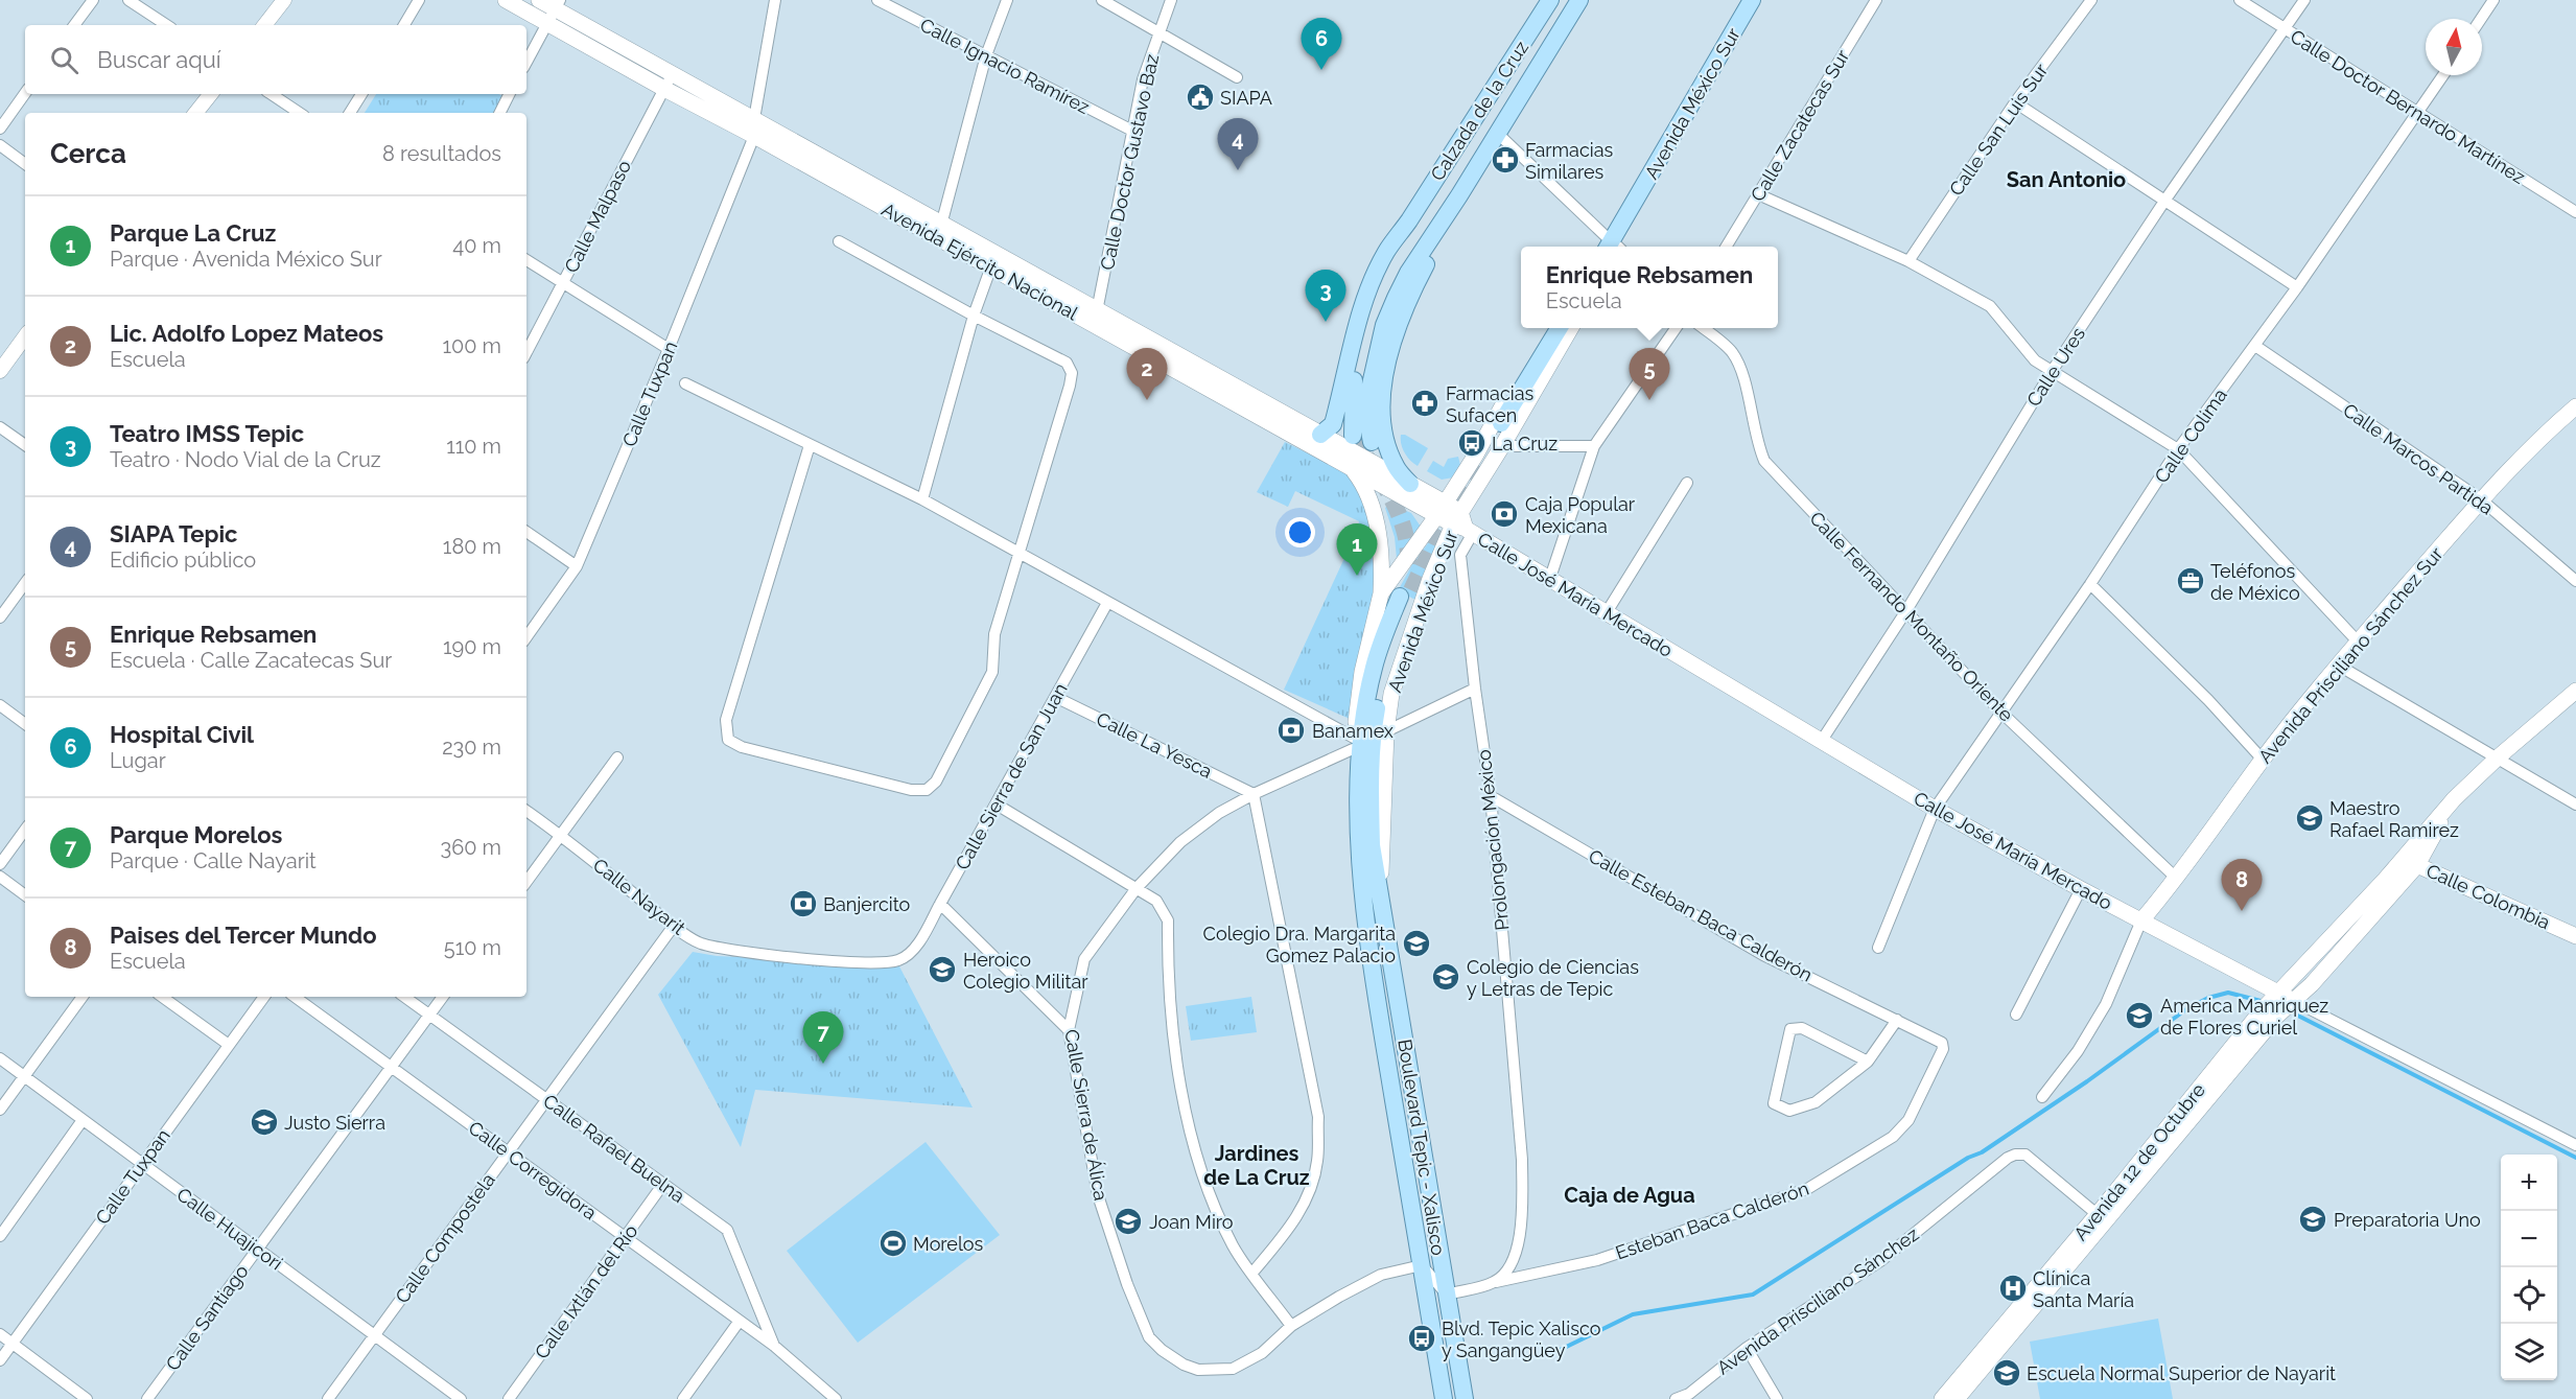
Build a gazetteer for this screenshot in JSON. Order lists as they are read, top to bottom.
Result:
{
  "streets": {
    "main road": [
      "Avenida México Sur",
      "Calzada de la Cruz",
      "Avenida Ejército Nacional",
      "Calle José María Mercado",
      "Avenida Prisciliano Sánchez Sur",
      "Calle Colombia",
      "Boulevard Tepic - Xalisco",
      "Avenida 12 de Octubre"
    ],
    "street": [
      "Calle Ignacio Ramírez",
      "Calle Doctor Bernardo Martínez",
      "Calle Zacatecas Sur",
      "Calle San Luis Sur",
      "Calle Doctor Gustavo Baz",
      "Calle Malpaso",
      "Calle Ures",
      "Calle Tuxpan",
      "Calle Colima",
      "Calle Marcos Partida",
      "Calle Fernando Montaño Oriente",
      "Calle La Yesca",
      "Calle Sierra de San Juan",
      "Prolongación México",
      "Calle Nayarit",
      "Calle Esteban Baca Calderón",
      "Calle Sierra de Álica",
      "Calle Rafael Buelna",
      "Calle Corregidora",
      "Esteban Baca Calderón",
      "Calle Huajicori",
      "Calle Compostela",
      "Calle Ixtlán del Río",
      "Avenida Prisciliano Sánchez",
      "Calle Santiago"
    ]
  },
  "crossings": [
    ["Calle Ignacio Ramírez", "Calle Doctor Gustavo Baz"],
    ["Avenida México Sur", "Avenida Ejército Nacional"],
    ["Avenida México Sur", "Calle José María Mercado"],
    ["Avenida México Sur", "Prolongación México"],
    ["Avenida México Sur", "Calle Sierra de Álica"],
    ["Avenida México Sur", "Boulevard Tepic - Xalisco"],
    ["Calle Doctor Bernardo Martínez", "Calle Ures"],
    ["Calle Doctor Bernardo Martínez", "Calle Colima"],
    ["Calle Doctor Gustavo Baz", "Avenida Ejército Nacional"],
    ["Calle Malpaso", "Avenida Ejército Nacional"],
    ["Avenida Ejército Nacional", "Calle Tuxpan"],
    ["Avenida Ejército Nacional", "Calle José María Mercado"],
    ["Avenida Ejército Nacional", "Prolongación México"],
    ["Calle Ures", "Calle José María Mercado"],
    ["Calle Ures", "Calle Fernando Montaño Oriente"],
    ["Calle Tuxpan", "Calle Huajicori"],
    ["Calle Colima", "Calle Marcos Partida"],
    ["Calle Colima", "Calle José María Mercado"],
    ["Calle Colima", "Calle Fernando Montaño Oriente"],
    ["Calle Marcos Partida", "Avenida Prisciliano Sánchez Sur"],
    ["Calle José María Mercado", "Avenida Prisciliano Sánchez Sur"],
    ["Calle José María Mercado", "Prolongación México"],
    ["Calle José María Mercado", "Avenida 12 de Octubre"],
    ["Calle Fernando Montaño Oriente", "Avenida Prisciliano Sánchez Sur"],
    ["Calle La Yesca", "Calle Sierra de San Juan"],
    ["Calle La Yesca", "Calle Sierra de Álica"],
    ["Calle Sierra de San Juan", "Calle Nayarit"],
    ["Prolongación México", "Calle Esteban Baca Calderón"],
    ["Prolongación México", "Esteban Baca Calderón"],
    ["Calle Nayarit", "Calle Compostela"],
    ["Calle Colombia", "Avenida 12 de Octubre"],
    ["Calle Esteban Baca Calderón", "Esteban Baca Calderón"],
    ["Calle Sierra de Álica", "Boulevard Tepic - Xalisco"],
    ["Calle Rafael Buelna", "Calle Corregidora"],
    ["Calle Rafael Buelna", "Calle Compostela"],
    ["Calle Rafael Buelna", "Calle Ixtlán del Río"],
    ["Calle Rafael Buelna", "Calle Santiago"],
    ["Avenida 12 de Octubre", "Avenida Prisciliano Sánchez"],
    ["Calle Corregidora", "Calle Compostela"],
    ["Calle Corregidora", "Calle Ixtlán del Río"],
    ["Calle Corregidora", "Calle Santiago"],
    ["Calle Huajicori", "Calle Compostela"],
    ["Calle Huajicori", "Calle Santiago"]
  ],
  "districts": ["San Antonio", "Jardines de La Cruz", "Caja de Agua"],
  "places": {
    "public building": ["SIAPA"],
    "pharmacy": ["Farmacias Similares", "Farmacias Sufacen"],
    "bus stop": ["La Cruz", "Blvd. Tepic Xalisco y Sangangüey"],
    "bank": ["Caja Popular Mexicana", "Banamex", "Banjercito"],
    "office": ["Teléfonos de México"],
    "school or university": [
      "Maestro Rafael Ramirez",
      "Colegio Dra. Margarita Gomez Palacio",
      "Heroico Colegio Militar",
      "Colegio de Ciencias y Letras de Tepic",
      "America Manriquez de Flores Curiel",
      "Justo Sierra",
      "Preparatoria Uno",
      "Joan Miro",
      "Escuela Normal Superior de Nayarit"
    ],
    "sports": ["Morelos"],
    "hospital": ["Clínica Santa María"]
  },
  "north": "top",
  "page": {
    "pins": [
      "6",
      "4",
      "3",
      "2",
      "5",
      "1",
      "8",
      "7"
    ],
    "search": "Buscar aquí",
    "heading": ["Cerca", "8 resultados"],
    "list": [
      {
        "mark": "1",
        "name": "Parque La Cruz",
        "note": "Parque · Avenida México Sur",
        "value": "40 m"
      },
      {
        "mark": "2",
        "name": "Lic. Adolfo Lopez Mateos",
        "note": "Escuela",
        "value": "100 m"
      },
      {
        "mark": "3",
        "name": "Teatro IMSS Tepic",
        "note": "Teatro · Nodo Vial de la Cruz",
        "value": "110 m"
      },
      {
        "mark": "4",
        "name": "SIAPA Tepic",
        "note": "Edificio público",
        "value": "180 m"
      },
      {
        "mark": "5",
        "name": "Enrique Rebsamen",
        "note": "Escuela · Calle Zacatecas Sur",
        "value": "190 m"
      },
      {
        "mark": "6",
        "name": "Hospital Civil",
        "note": "Lugar",
        "value": "230 m"
      },
      {
        "mark": "7",
        "name": "Parque Morelos",
        "note": "Parque · Calle Nayarit",
        "value": "360 m"
      },
      {
        "mark": "8",
        "name": "Paises del Tercer Mundo",
        "note": "Escuela",
        "value": "510 m"
      }
    ],
    "popup": ["Enrique Rebsamen", "Escuela"],
    "map_buttons": ["+", "−"]
  }
}
